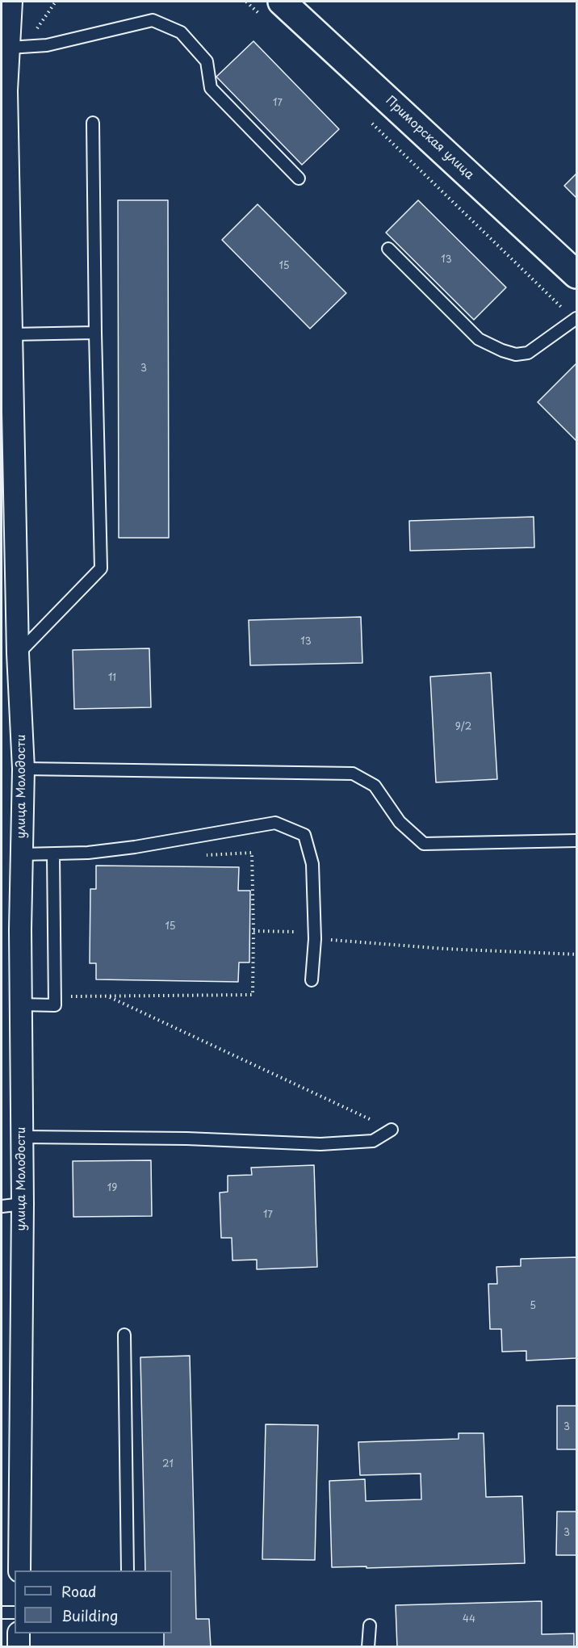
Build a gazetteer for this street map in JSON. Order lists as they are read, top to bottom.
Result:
{
  "streets": {
    "highway": ["Приморская улица"],
    "street": ["улица Молодости"]
  },
  "house_numbers": [
    "17",
    "13",
    "15",
    "3",
    "13",
    "11",
    "9/2",
    "15",
    "19",
    "17",
    "5",
    "3",
    "21",
    "3",
    "44"
  ],
  "legend": ["Road", "Building"]
}
